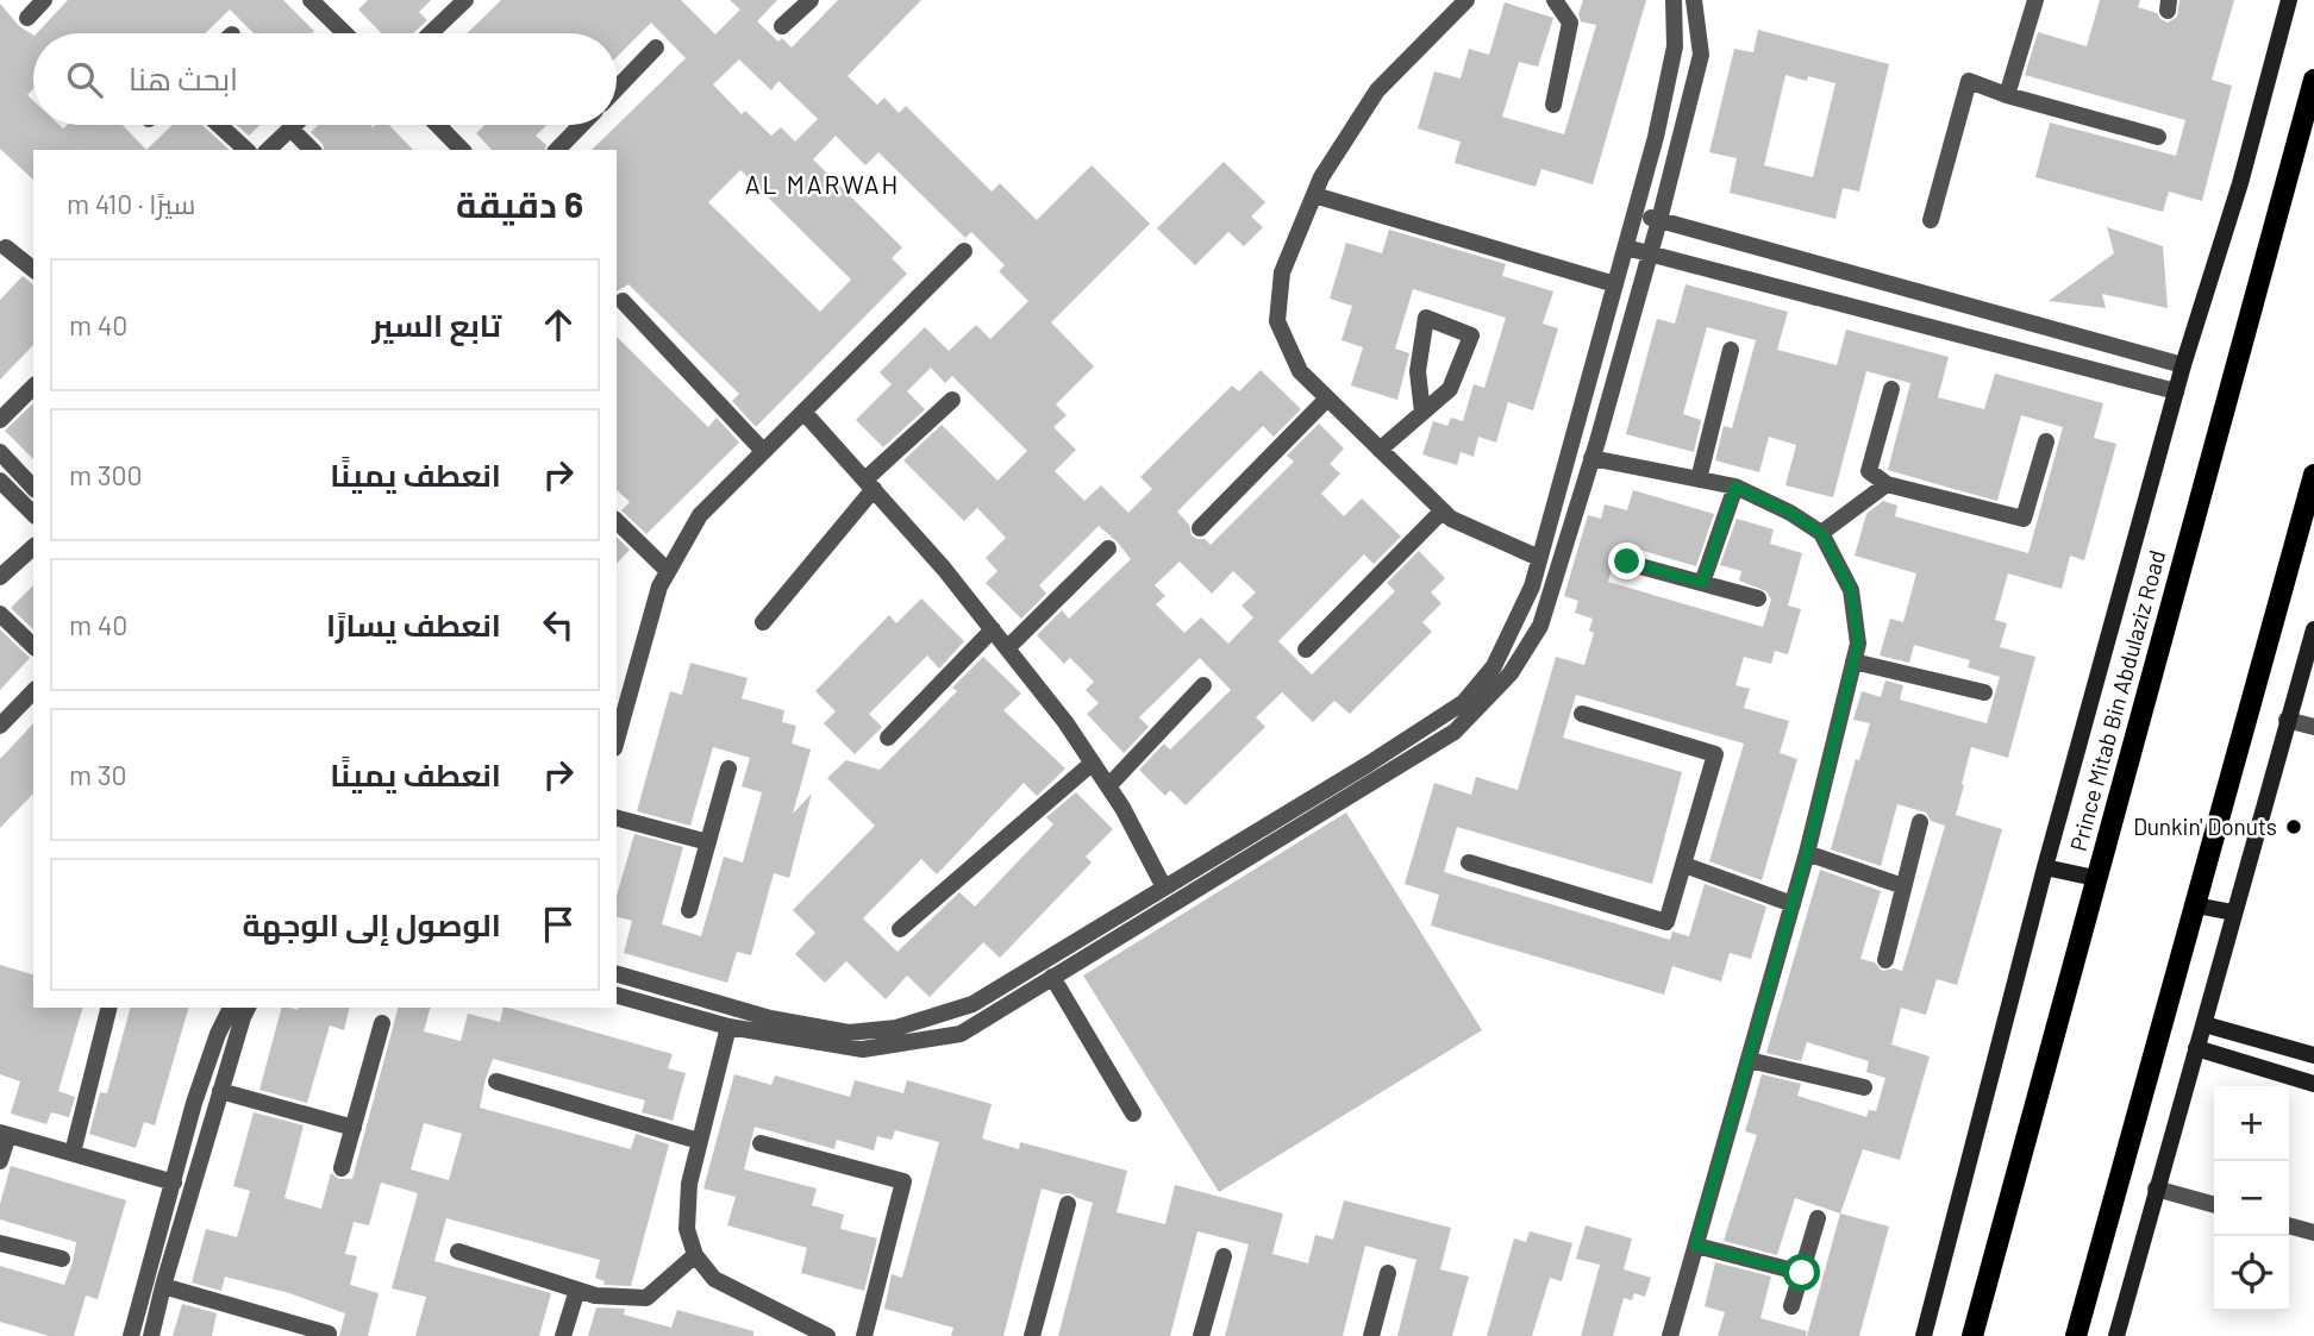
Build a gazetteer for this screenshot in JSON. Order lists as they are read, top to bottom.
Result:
{
  "streets": {
    "main road": ["Prince Mitab Bin Abdulaziz Road"]
  },
  "districts": ["AL MARWAH"],
  "places": ["Dunkin' Donuts"],
  "page": {
    "search": "ابحث هنا",
    "heading": ["6 دقيقة", "سيرًا · 410 m"],
    "list": [
      ["تابع السير", "40 m"],
      ["انعطف يمينًا", "300 m"],
      ["انعطف يسارًا", "40 m"],
      ["انعطف يمينًا", "30 m"],
      "الوصول إلى الوجهة"
    ],
    "map_buttons": ["+", "−"]
  }
}
